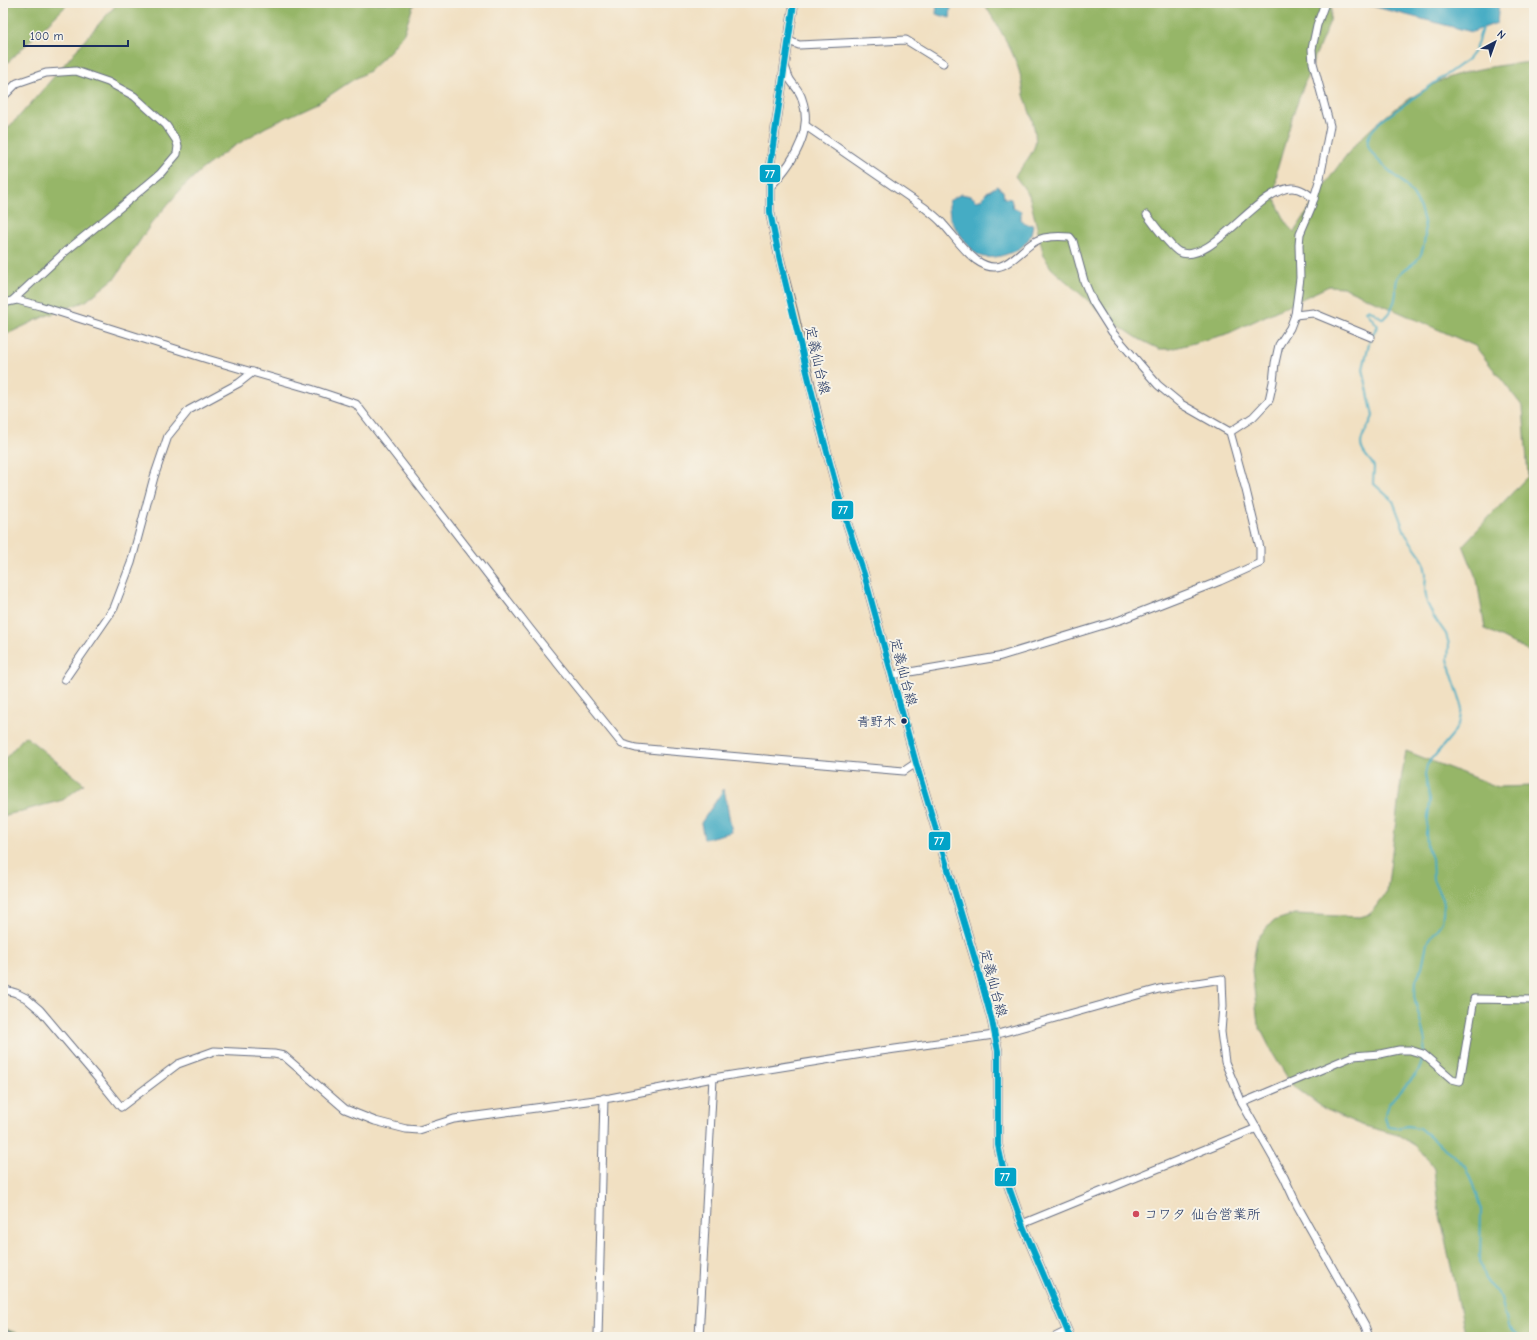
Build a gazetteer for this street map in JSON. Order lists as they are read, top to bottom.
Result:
{
  "streets": {
    "main road": ["定義仙台線"]
  },
  "places": ["青野木", "コワタ 仙台営業所"],
  "lines": ["transit line 77"],
  "scale_bar": "100 m",
  "north": "top right"
}
